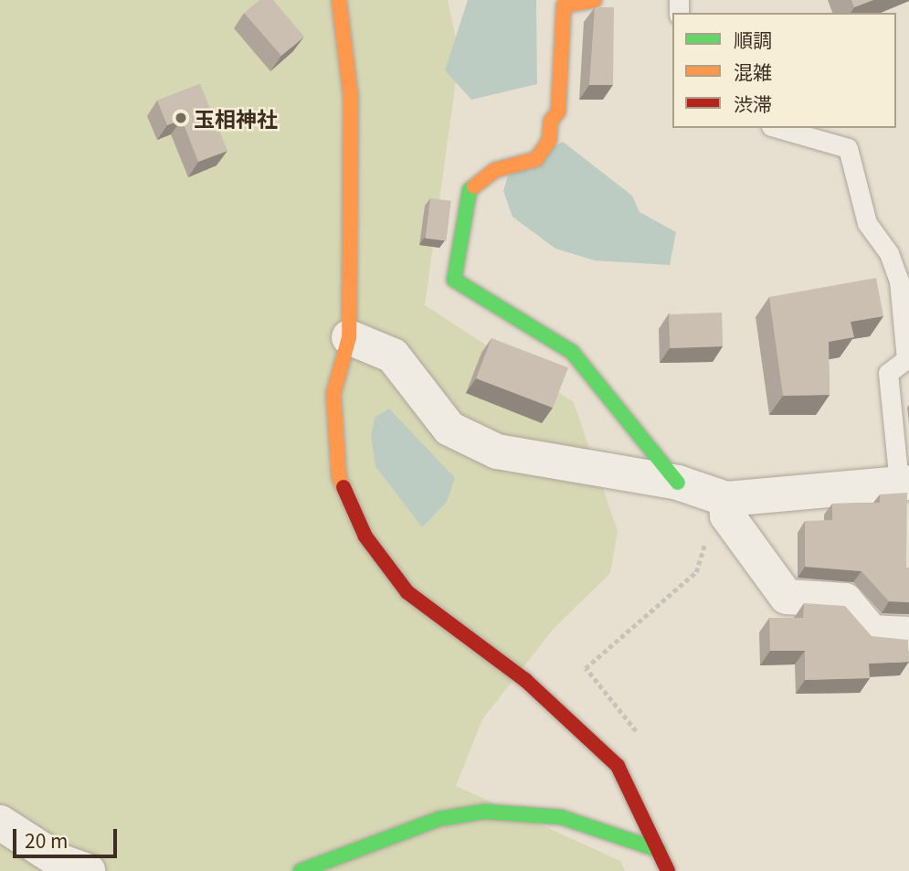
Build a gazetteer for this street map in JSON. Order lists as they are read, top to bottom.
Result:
{
  "places": ["玉相神社"],
  "legend": ["順調", "混雑", "渋滞"],
  "scale_bar": "20 m"
}
